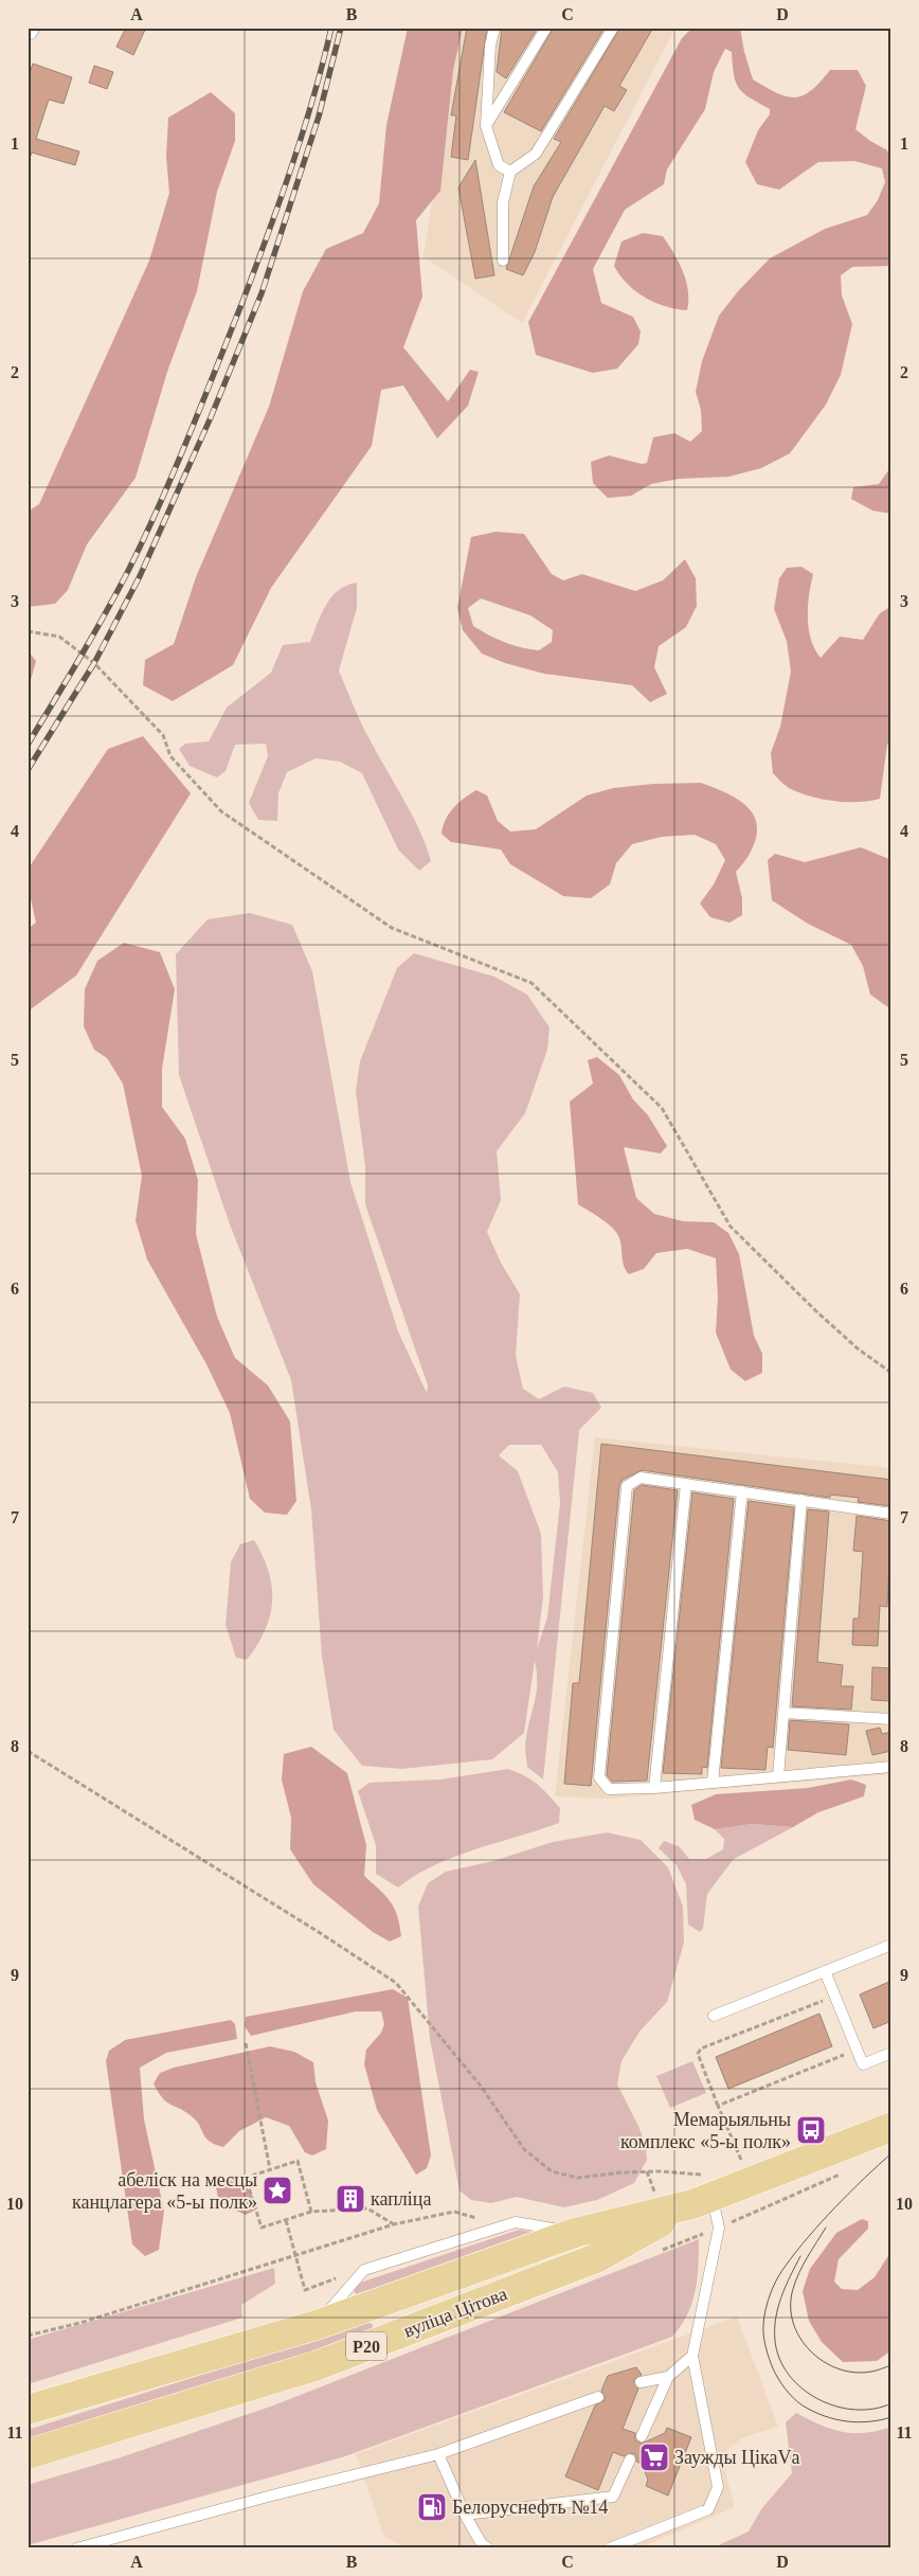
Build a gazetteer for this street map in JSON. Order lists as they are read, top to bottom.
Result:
{
  "streets": {
    "main road": ["вуліца Цітова", "Р20"]
  },
  "places": {
    "bus stop": ["Мемарыяльны комплекс «5-ы полк»"],
    "place": ["абеліск на месцы канцлагера «5-ы полк»"],
    "building": ["капліца"],
    "supermarket": ["Заужды ЦікаVа"],
    "fuel station": ["Белоруснефть №14"]
  },
  "grid": {
    "columns": [
      "A",
      "B",
      "C",
      "D"
    ],
    "rows": [
      "1",
      "2",
      "3",
      "4",
      "5",
      "6",
      "7",
      "8",
      "9",
      "10",
      "11"
    ]
  }
}
